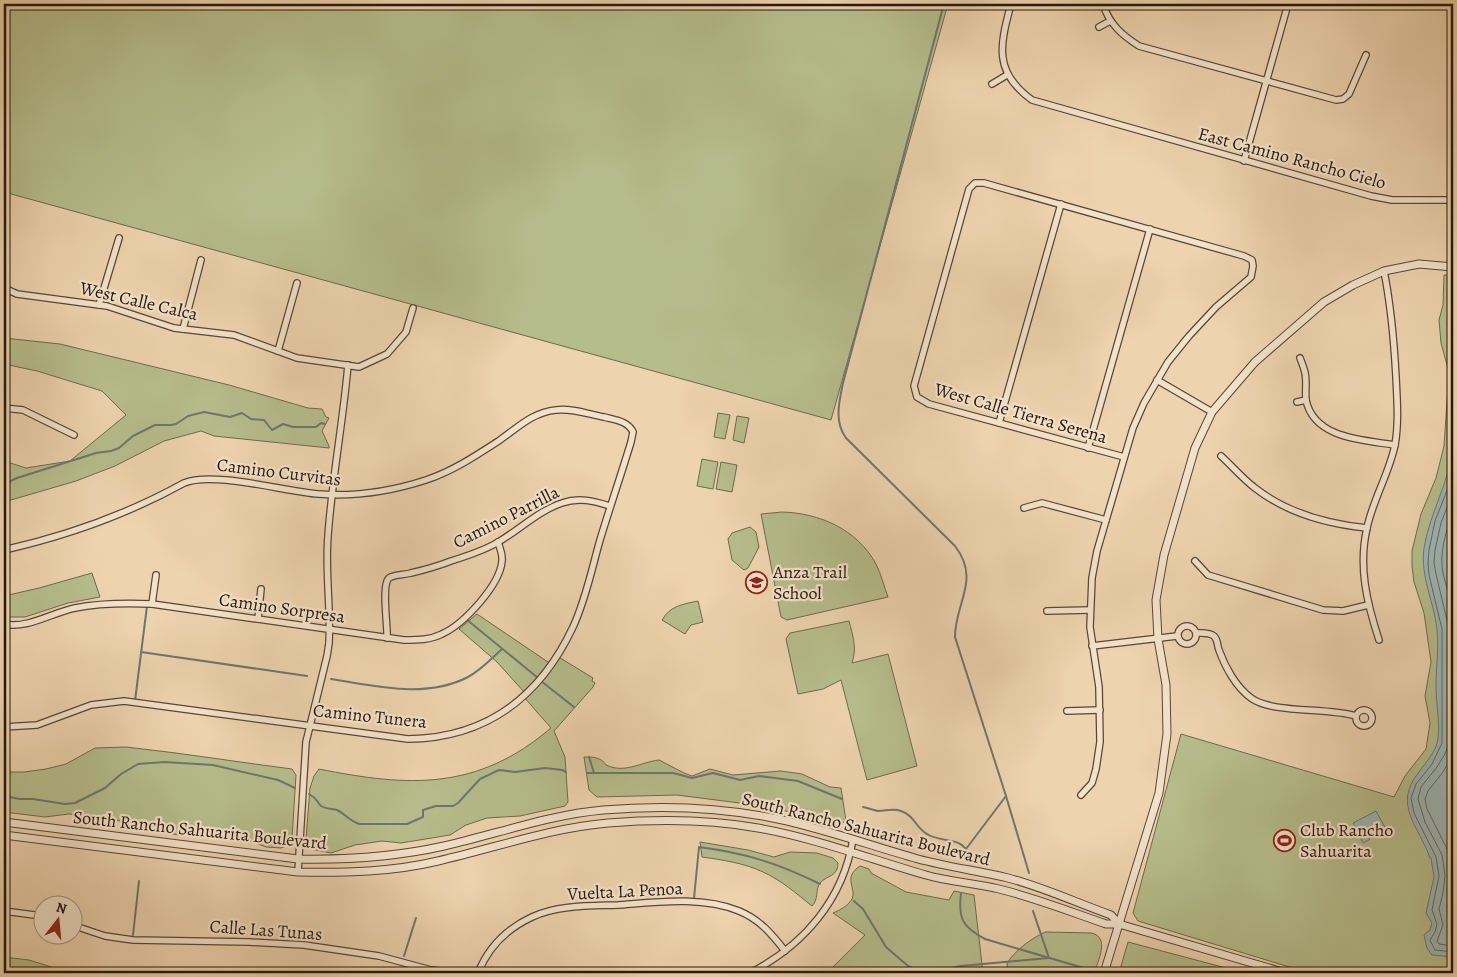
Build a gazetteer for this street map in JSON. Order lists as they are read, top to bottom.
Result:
{
  "streets": {
    "street": [
      "East Camino Rancho Cielo",
      "West Calle Calca",
      "West Calle Tierra Serena",
      "Camino Curvitas",
      "Camino Parrilla",
      "Camino Sorpresa",
      "Camino Tunera",
      "South Rancho Sahuarita Boulevard",
      "Vuelta La Penoa",
      "Calle Las Tunas"
    ]
  },
  "crossings": [
    ["Camino Curvitas", "Camino Tunera"],
    ["Camino Parrilla", "Camino Sorpresa"],
    ["Camino Parrilla", "Camino Tunera"]
  ],
  "places": {
    "school or university": ["Anza Trail School"],
    "sports": ["Club Rancho Sahuarita"]
  },
  "north": "top"
}
